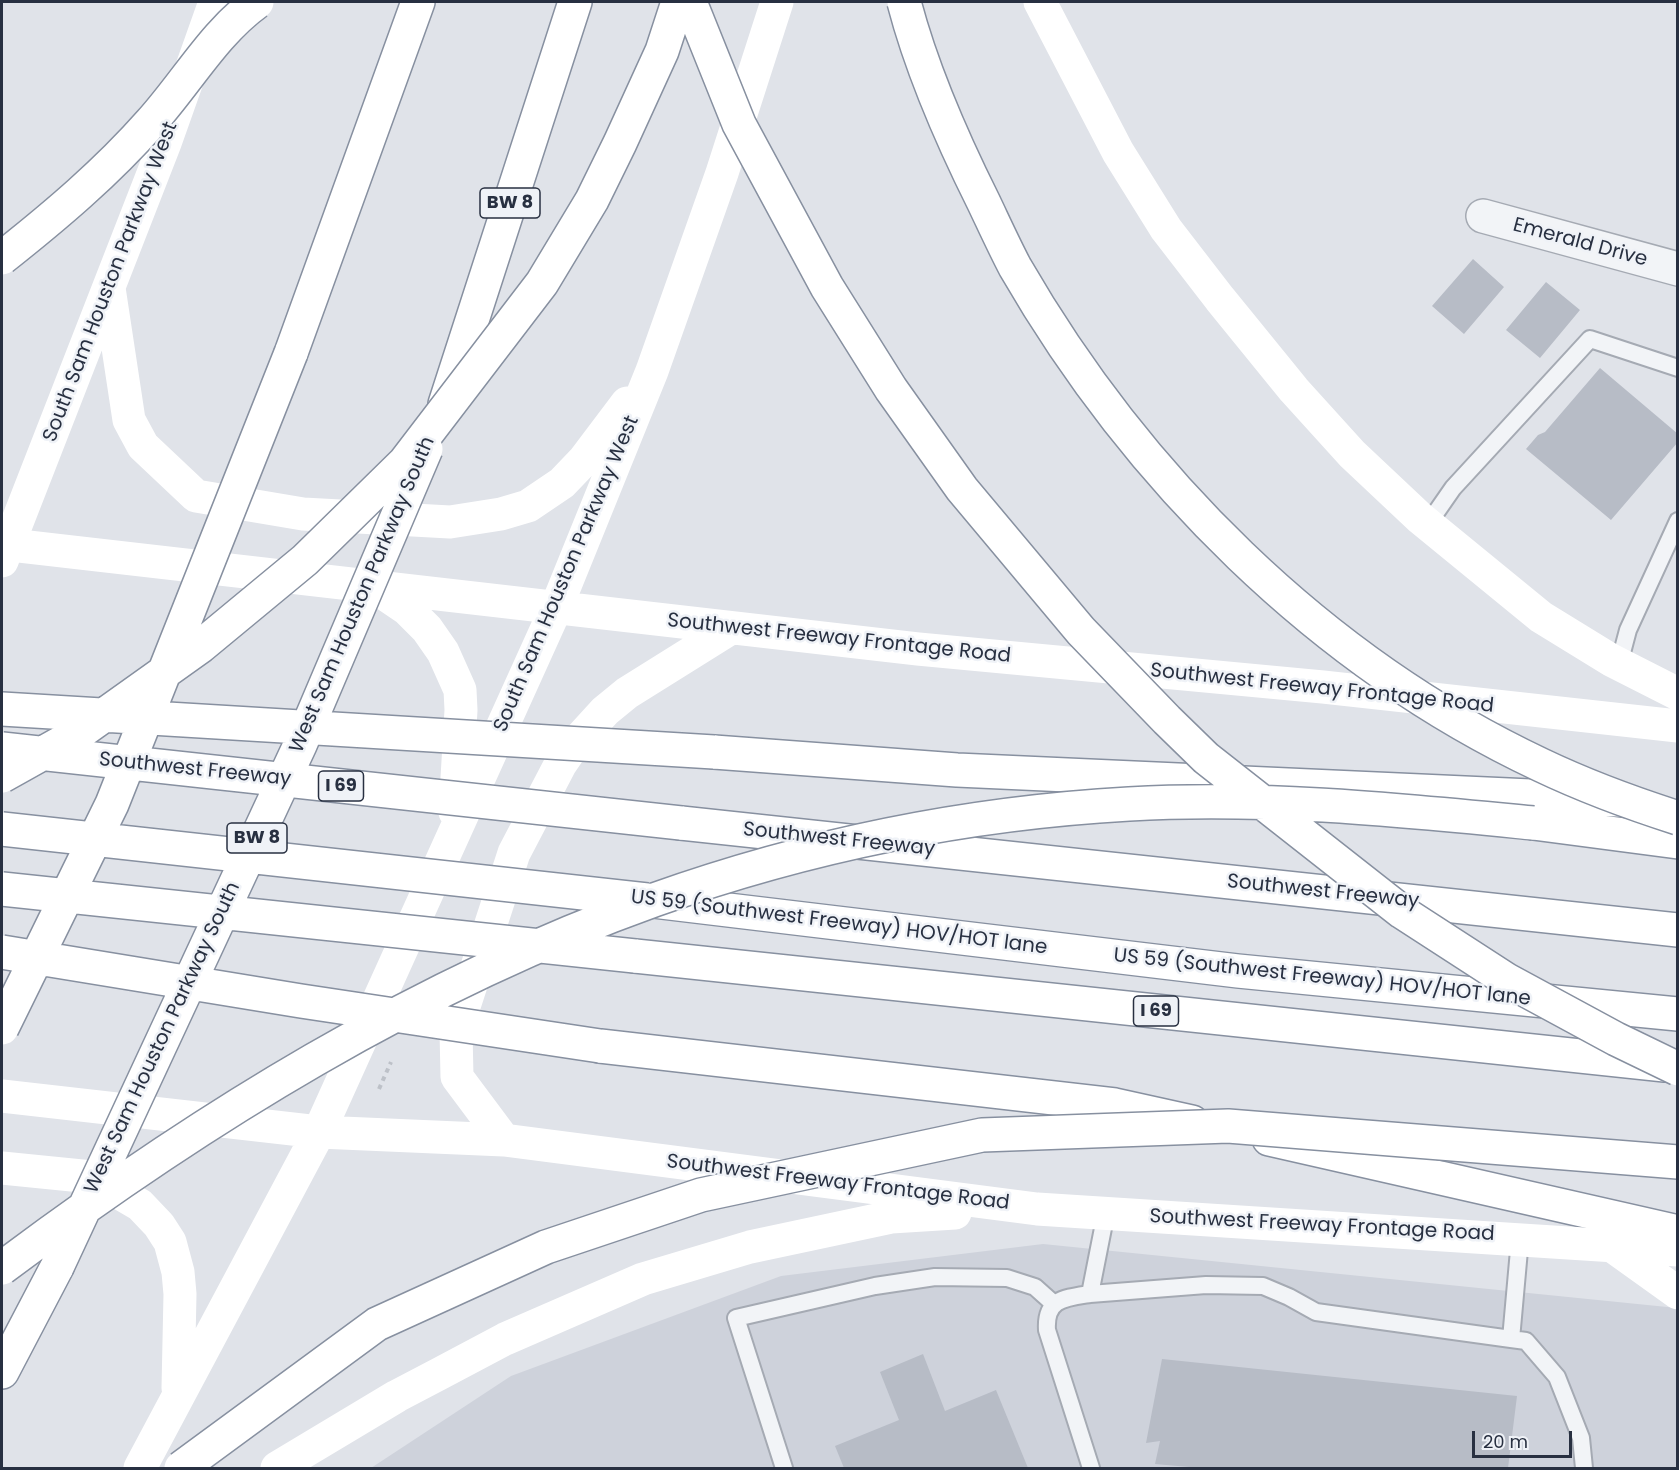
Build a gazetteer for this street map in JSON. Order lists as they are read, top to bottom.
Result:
{
  "streets": {
    "main road": [
      "BW 8",
      "South Sam Houston Parkway West",
      "West Sam Houston Parkway South",
      "Southwest Freeway Frontage Road",
      "Southwest Freeway",
      "I 69",
      "US 59 (Southwest Freeway) HOV/HOT lane"
    ],
    "street": ["Emerald Drive"]
  },
  "crossings": [
    ["South Sam Houston Parkway West", "Southwest Freeway Frontage Road"]
  ],
  "scale_bar": "20 m"
}
